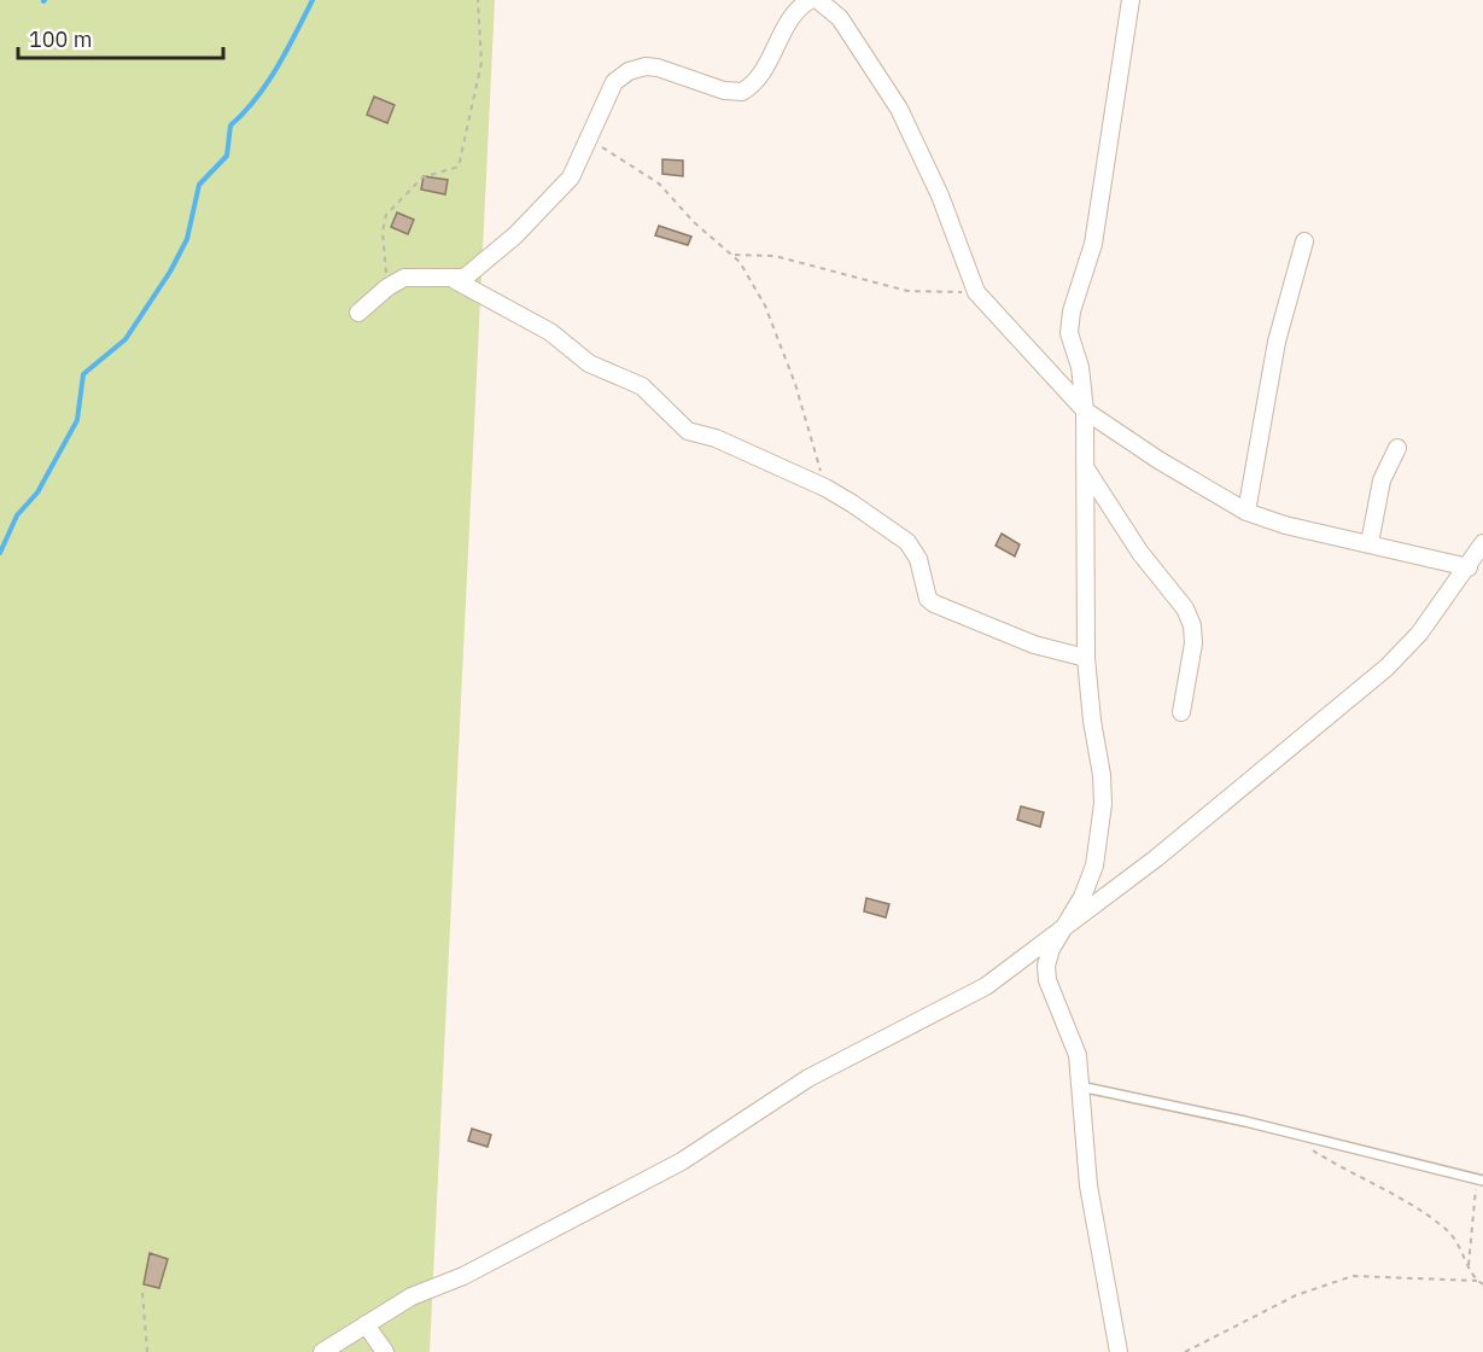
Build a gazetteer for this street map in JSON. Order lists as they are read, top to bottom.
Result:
{
  "scale_bar": "100 m"
}
